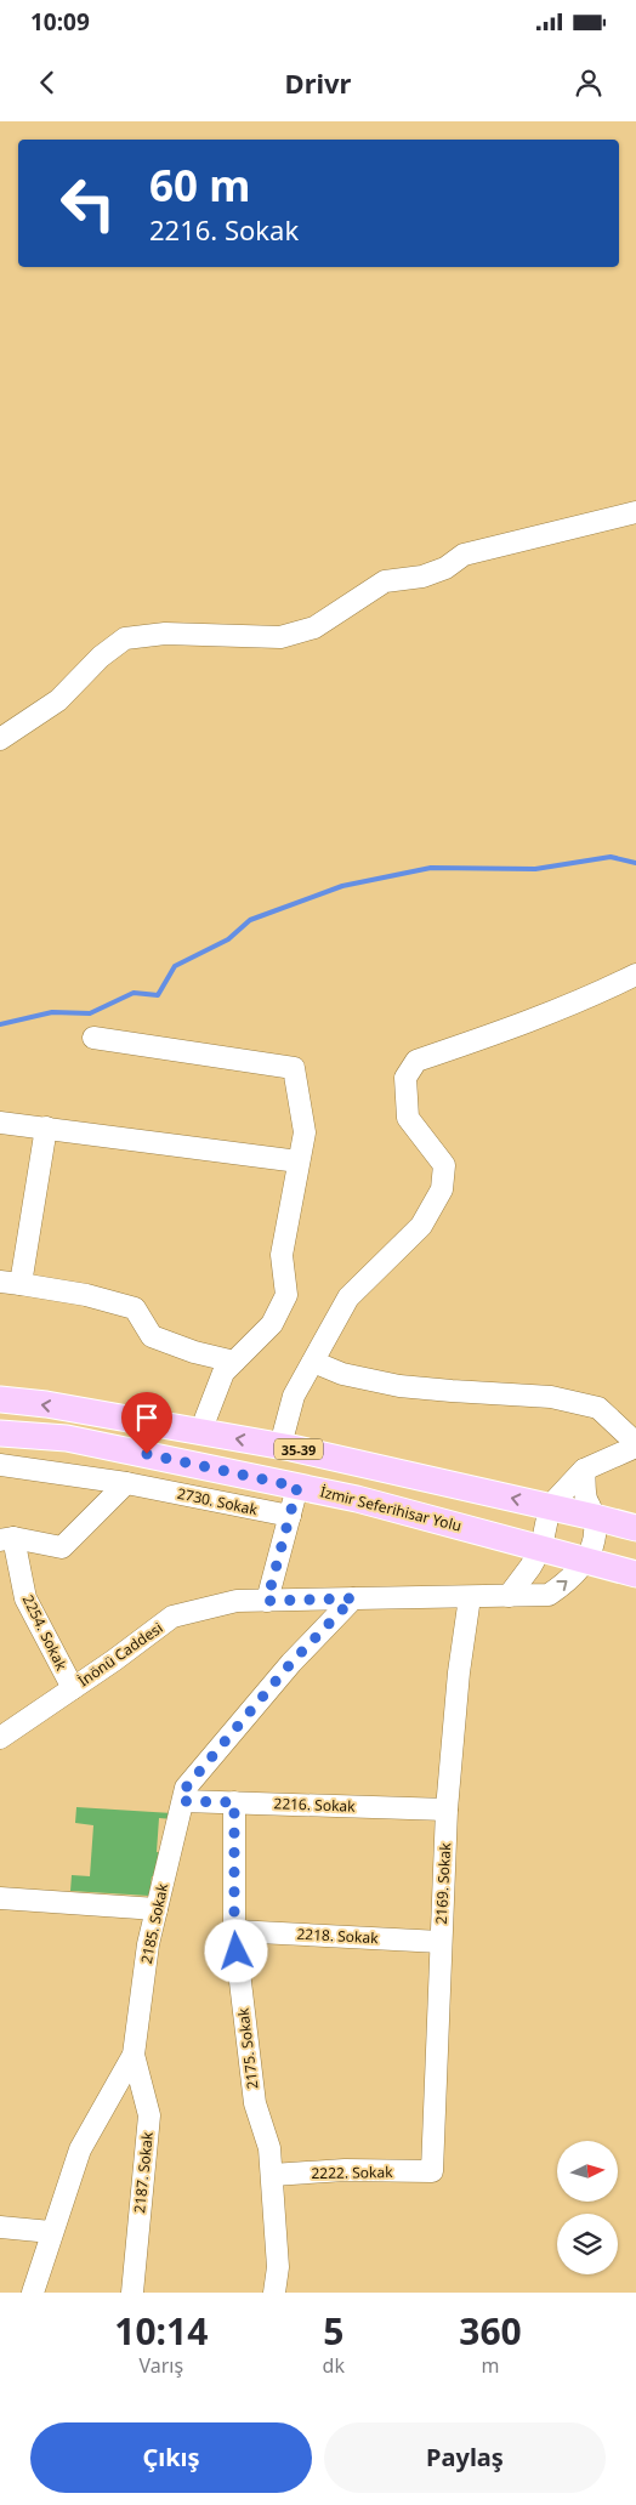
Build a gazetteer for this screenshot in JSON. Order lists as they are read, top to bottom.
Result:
{
  "streets": {
    "main road": ["35-39", "İzmir Seferihisar Yolu"],
    "street": [
      "2730. Sokak",
      "2254. Sokak",
      "İnönü Caddesi",
      "2216. Sokak",
      "2169. Sokak",
      "2185. Sokak",
      "2218. Sokak",
      "2175. Sokak",
      "2187. Sokak",
      "2222. Sokak"
    ]
  },
  "crossings": [
    ["İzmir Seferihisar Yolu", "İnönü Caddesi"],
    ["2254. Sokak", "İnönü Caddesi"],
    ["İnönü Caddesi", "2169. Sokak"],
    ["İnönü Caddesi", "2185. Sokak"],
    ["2216. Sokak", "2169. Sokak"],
    ["2216. Sokak", "2185. Sokak"],
    ["2216. Sokak", "2175. Sokak"],
    ["2169. Sokak", "2218. Sokak"],
    ["2169. Sokak", "2222. Sokak"],
    ["2185. Sokak", "2187. Sokak"],
    ["2218. Sokak", "2175. Sokak"],
    ["2175. Sokak", "2222. Sokak"]
  ],
  "north": "right",
  "page": {
    "status": "10:09",
    "header": "Drivr",
    "turn": ["60 m", "2216. Sokak"],
    "eta": [
      "10:14",
      "Varış",
      "5",
      "dk",
      "360",
      "m"
    ],
    "buttons": ["Çıkış", "Paylaş"]
  }
}
